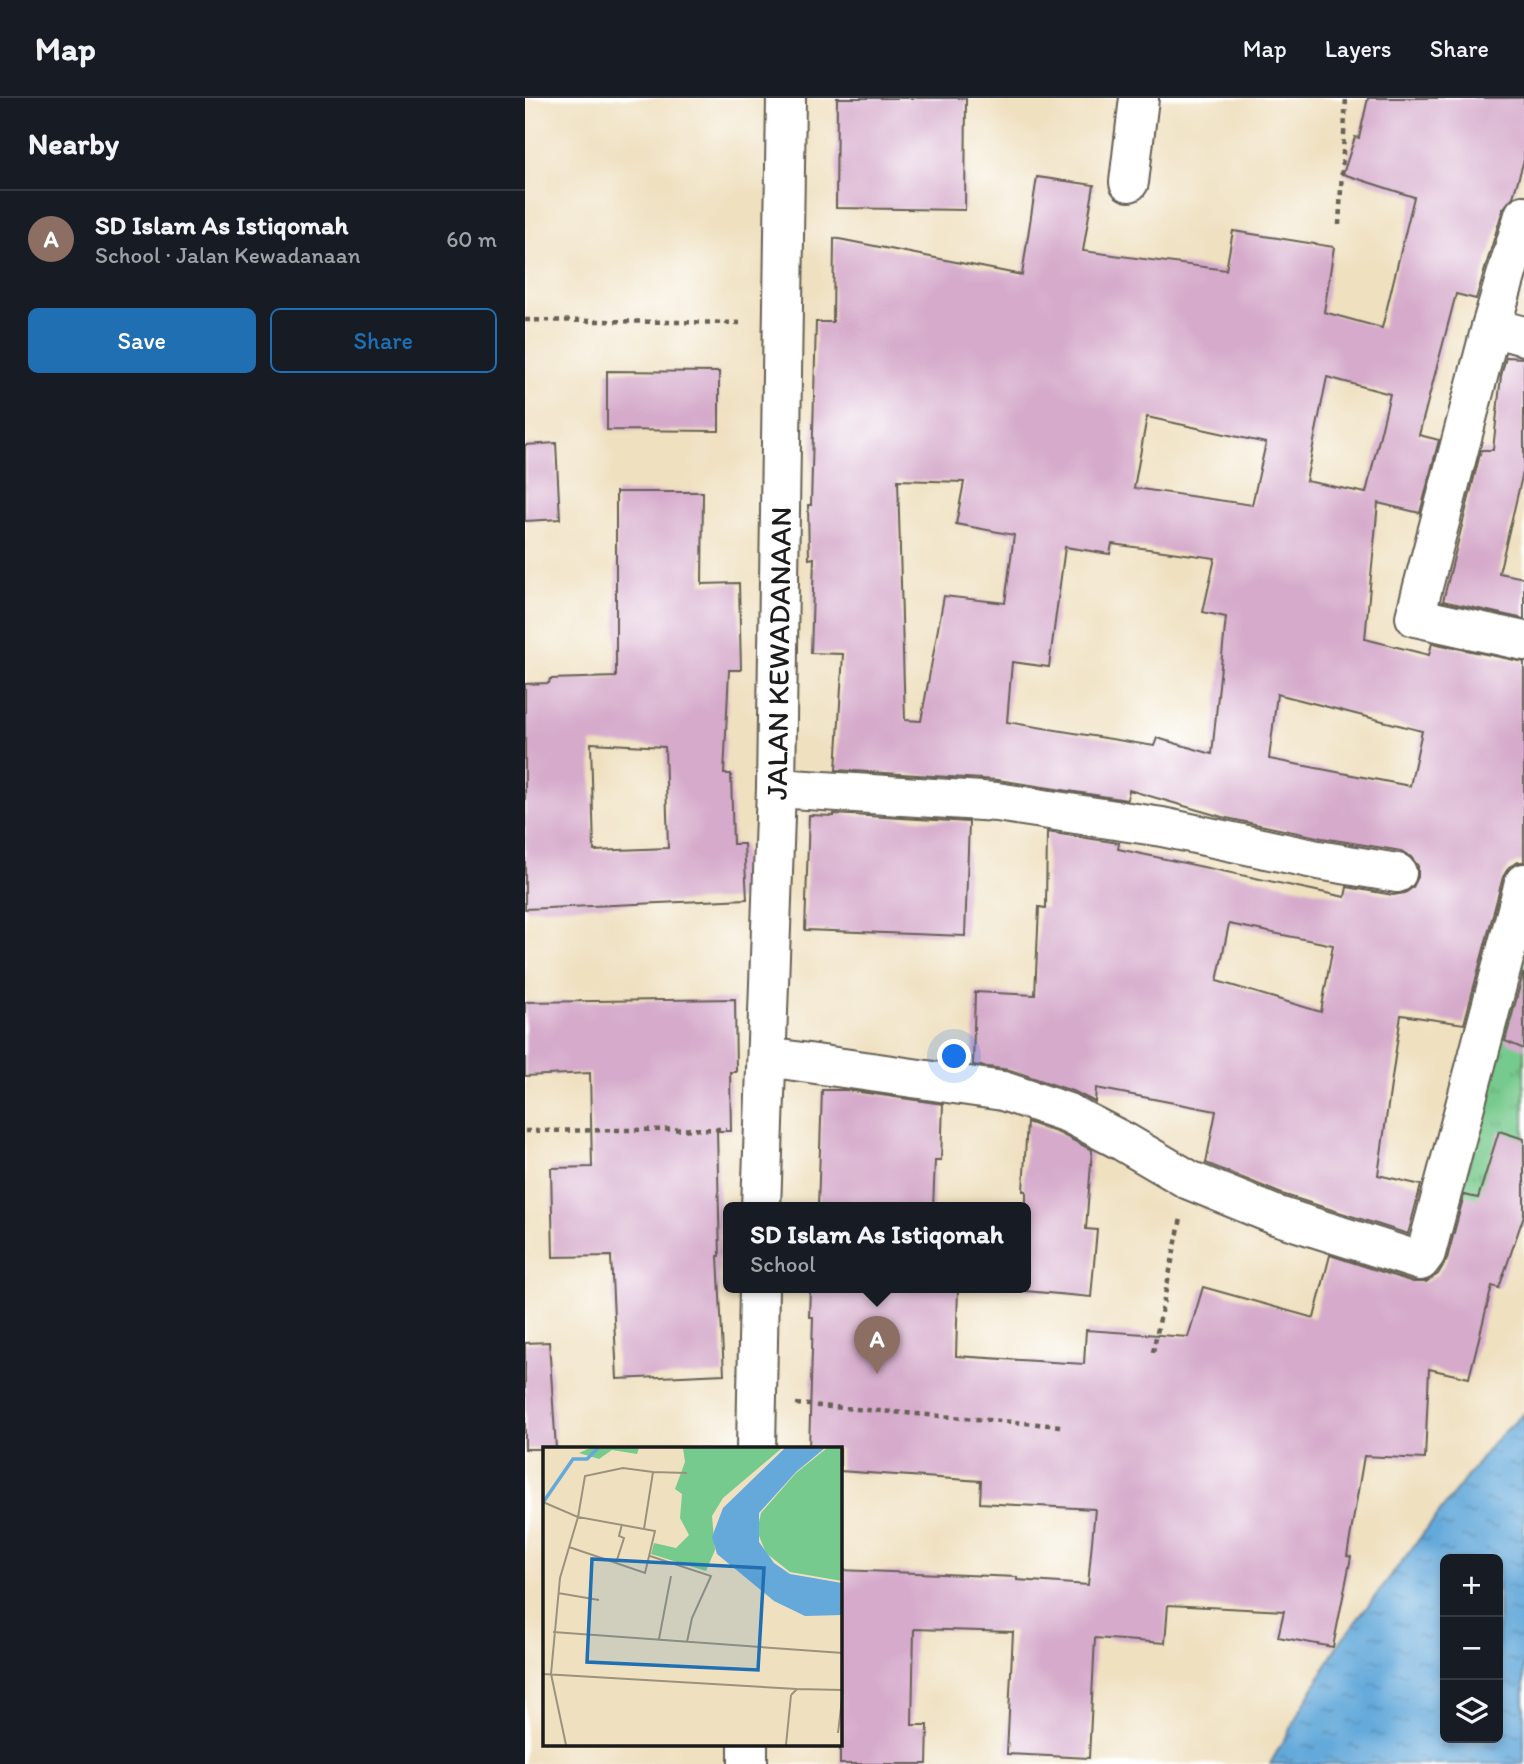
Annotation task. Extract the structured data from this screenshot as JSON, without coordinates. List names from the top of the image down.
{
  "streets": {
    "street": ["JALAN KEWADANAAN"]
  },
  "page": {
    "header": "Map",
    "nav": ["Map", "Layers", "Share"],
    "heading": "Nearby",
    "list": [
      {
        "mark": "A",
        "name": "SD Islam As Istiqomah",
        "note": "School · Jalan Kewadanaan",
        "value": "60 m"
      }
    ],
    "buttons": ["Save", "Share"],
    "popup": ["SD Islam As Istiqomah", "School"],
    "pins": "A",
    "map_buttons": ["+", "−"]
  }
}
